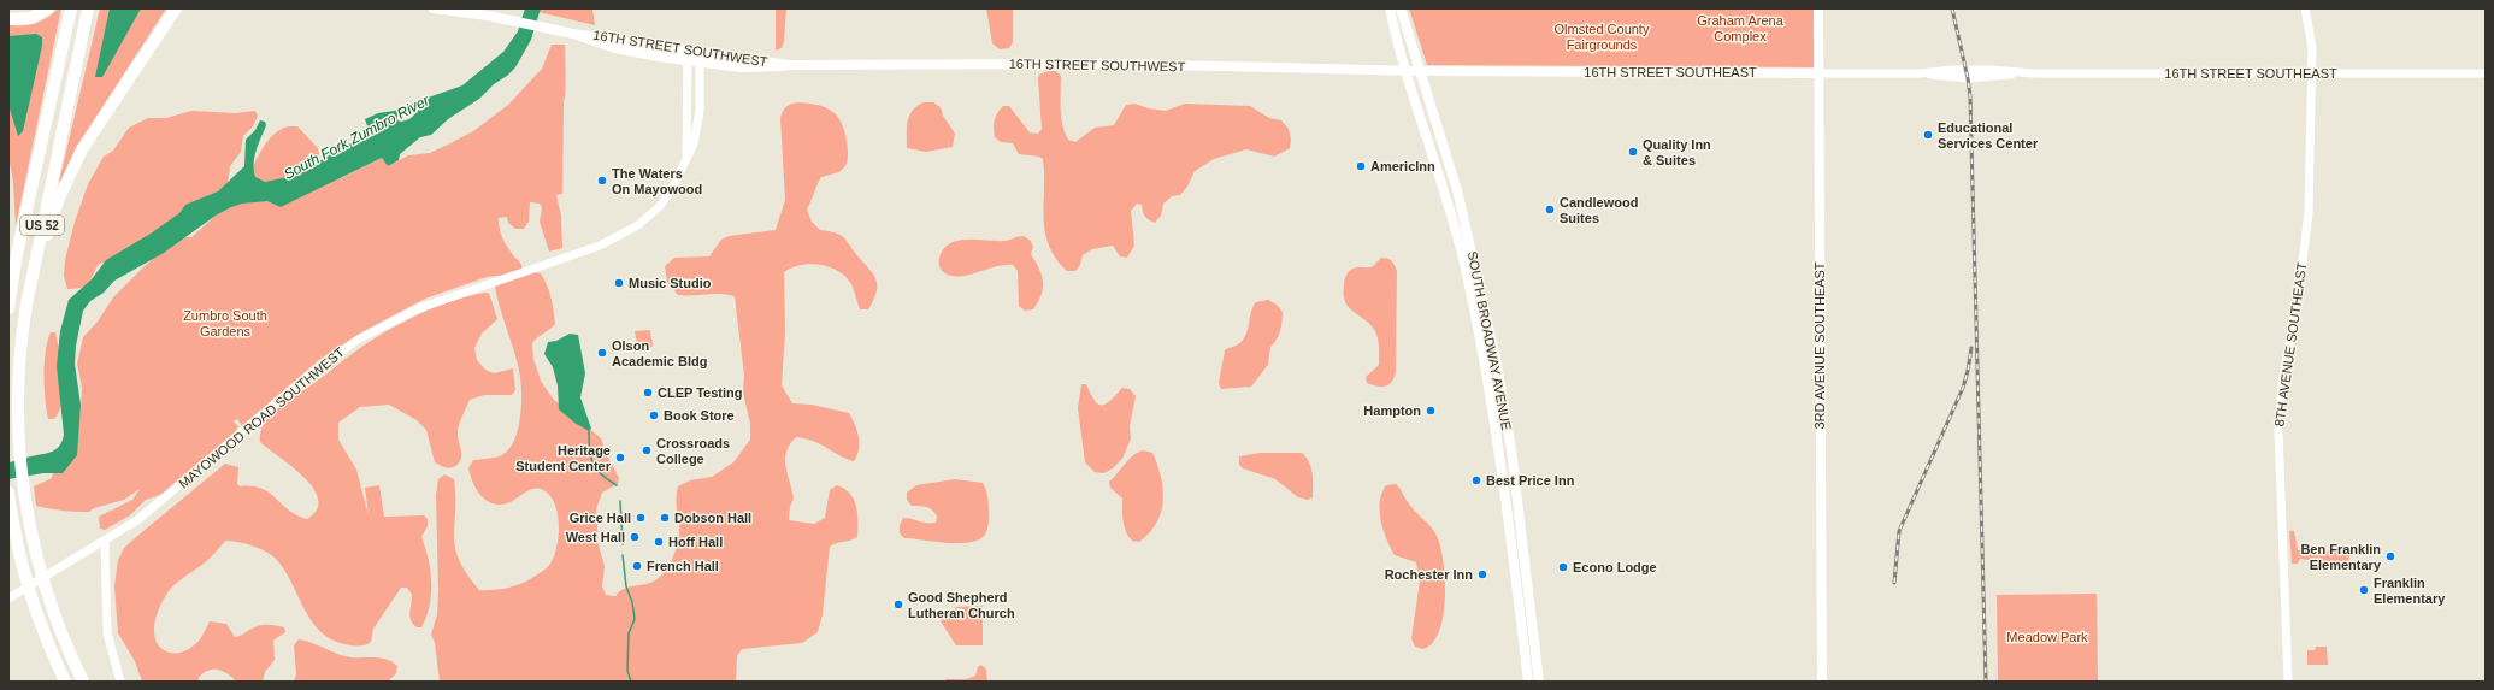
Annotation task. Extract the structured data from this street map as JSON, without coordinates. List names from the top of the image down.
{
  "streets": {
    "highway": ["US 52"],
    "main road": [
      "16TH STREET SOUTHWEST",
      "16TH STREET SOUTHEAST",
      "SOUTH BROADWAY AVENUE",
      "3RD AVENUE SOUTHEAST"
    ],
    "street": ["8TH AVENUE SOUTHEAST", "MAYOWOOD ROAD SOUTHWEST"]
  },
  "crossings": [
    ["16TH STREET SOUTHWEST", "16TH STREET SOUTHEAST"],
    ["16TH STREET SOUTHWEST", "SOUTH BROADWAY AVENUE"],
    ["16TH STREET SOUTHWEST", "MAYOWOOD ROAD SOUTHWEST"],
    ["16TH STREET SOUTHEAST", "SOUTH BROADWAY AVENUE"],
    ["16TH STREET SOUTHEAST", "8TH AVENUE SOUTHEAST"],
    ["16TH STREET SOUTHEAST", "3RD AVENUE SOUTHEAST"]
  ],
  "water": ["South Fork Zumbro River"],
  "parks": [
    "Graham Arena Complex",
    "Olmsted County Fairgrounds",
    "Zumbro South Gardens",
    "Meadow Park"
  ],
  "places": [
    "Educational Services Center",
    "Quality Inn & Suites",
    "AmericInn",
    "The Waters On Mayowood",
    "Candlewood Suites",
    "Music Studio",
    "Olson Academic Bldg",
    "CLEP Testing",
    "Hampton",
    "Book Store",
    "Crossroads College",
    "Heritage Student Center",
    "Best Price Inn",
    "Grice Hall",
    "Dobson Hall",
    "West Hall",
    "Hoff Hall",
    "Ben Franklin Elementary",
    "French Hall",
    "Econo Lodge",
    "Rochester Inn",
    "Franklin Elementary",
    "Good Shepherd Lutheran Church"
  ]
}
